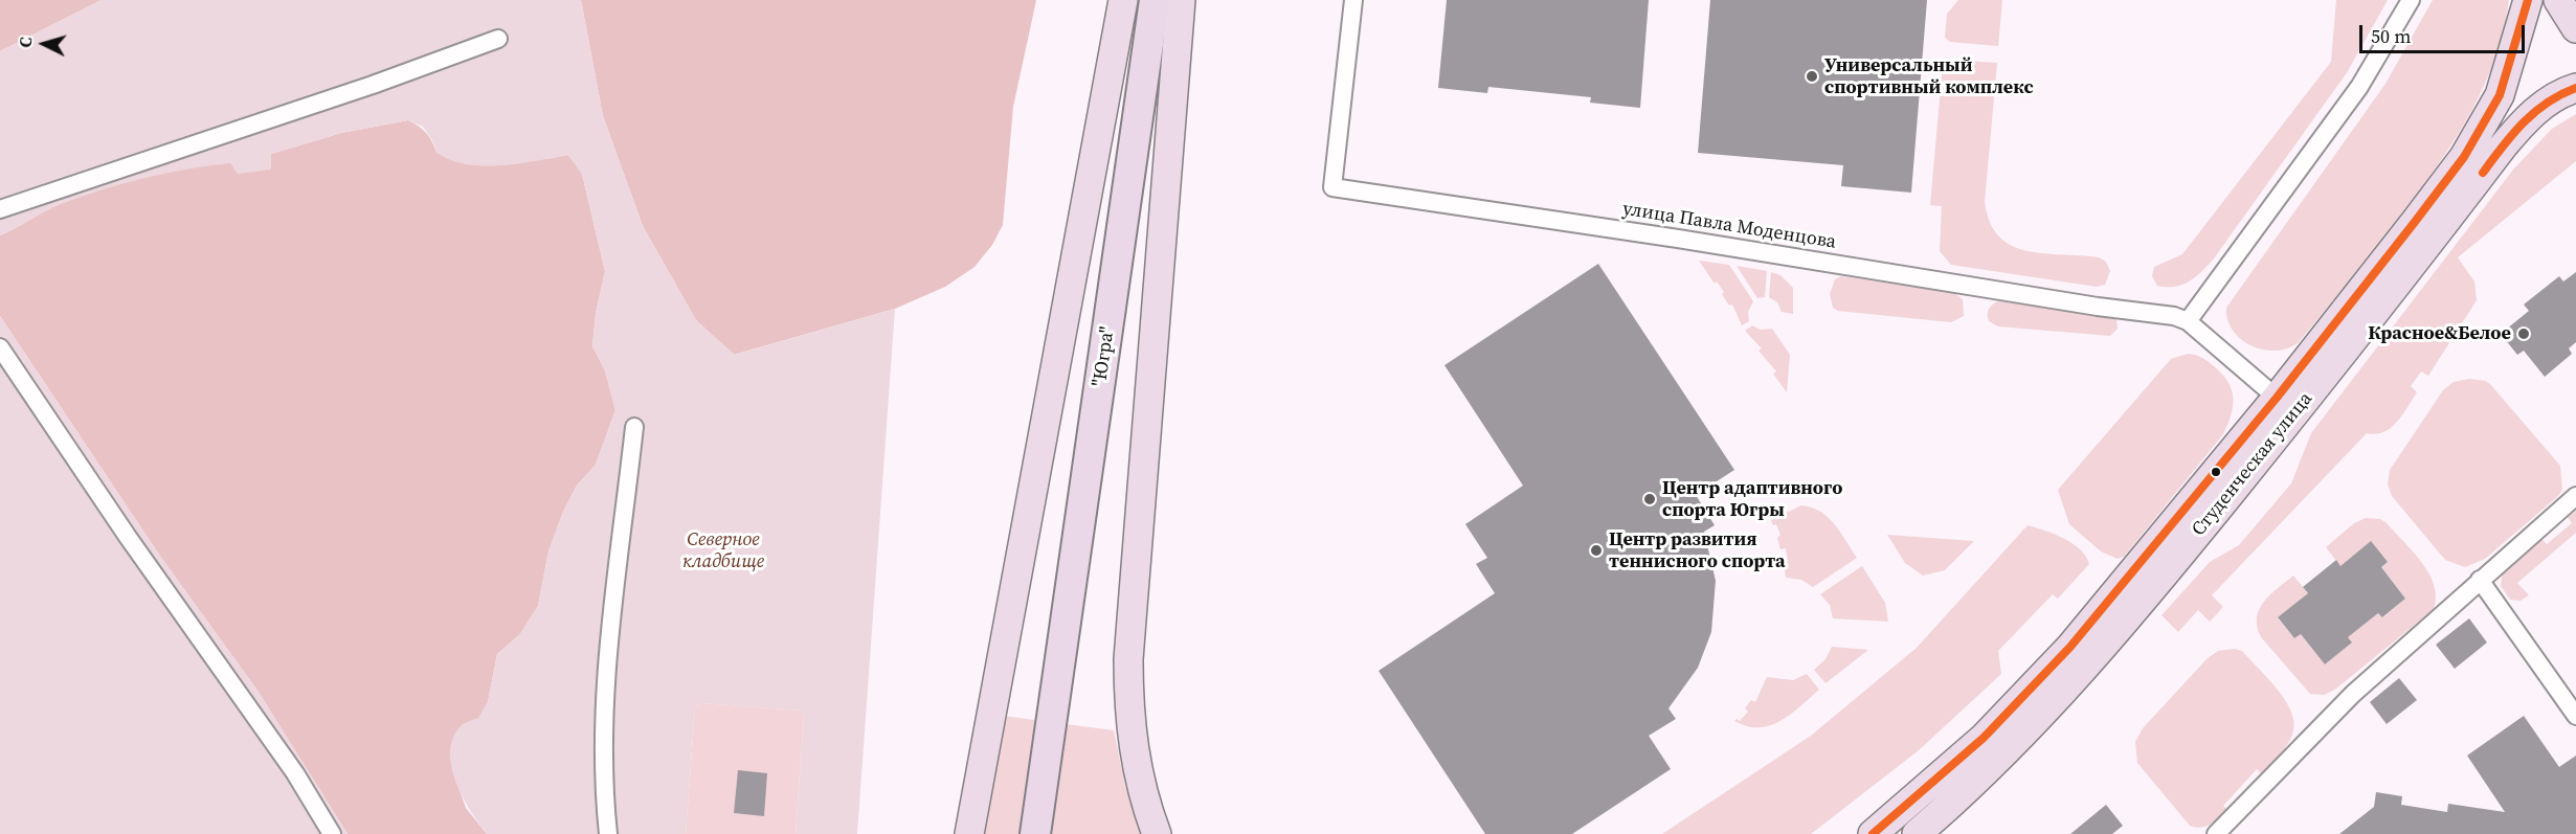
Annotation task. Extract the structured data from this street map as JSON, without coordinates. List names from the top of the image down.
{
  "streets": {
    "highway": ["\"Югра\""],
    "main road": ["Студенческая улица"],
    "street": ["улица Павла Моденцова"]
  },
  "crossings": [
    ["улица Павла Моденцова", "Студенческая улица"]
  ],
  "parks": ["Северное кладбище"],
  "places": [
    "Универсальный спортивный комплекс",
    "Красное&Белое",
    "Центр адаптивного спорта Югры",
    "Центр развития теннисного спорта"
  ],
  "scale_bar": "50 m",
  "north": "left"
}
